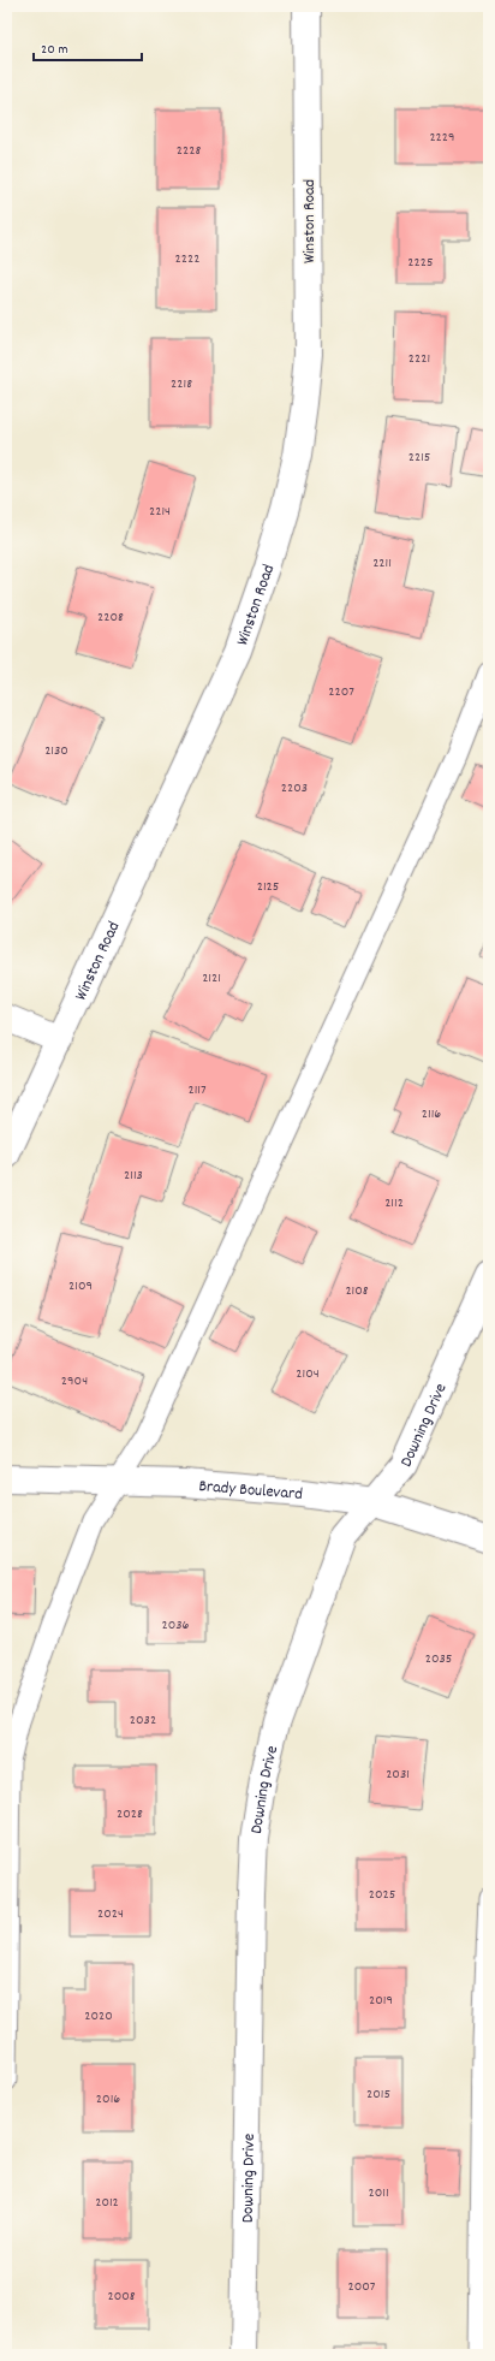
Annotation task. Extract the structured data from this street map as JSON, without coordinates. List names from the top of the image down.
{
  "streets": {
    "street": ["Winston Road", "Downing Drive", "Brady Boulevard"]
  },
  "crossings": [
    ["Downing Drive", "Brady Boulevard"]
  ],
  "house_numbers": [
    "2229",
    "2228",
    "2222",
    "2225",
    "2221",
    "2218",
    "2215",
    "2214",
    "2211",
    "2208",
    "2207",
    "2130",
    "2203",
    "2125",
    "2121",
    "2117",
    "2116",
    "2113",
    "2112",
    "2109",
    "2108",
    "2104",
    "2904",
    "2036",
    "2035",
    "2032",
    "2031",
    "2028",
    "2025",
    "2024",
    "2019",
    "2020",
    "2015",
    "2016",
    "2011",
    "2012",
    "2007",
    "2008"
  ],
  "scale_bar": "20 m"
}
